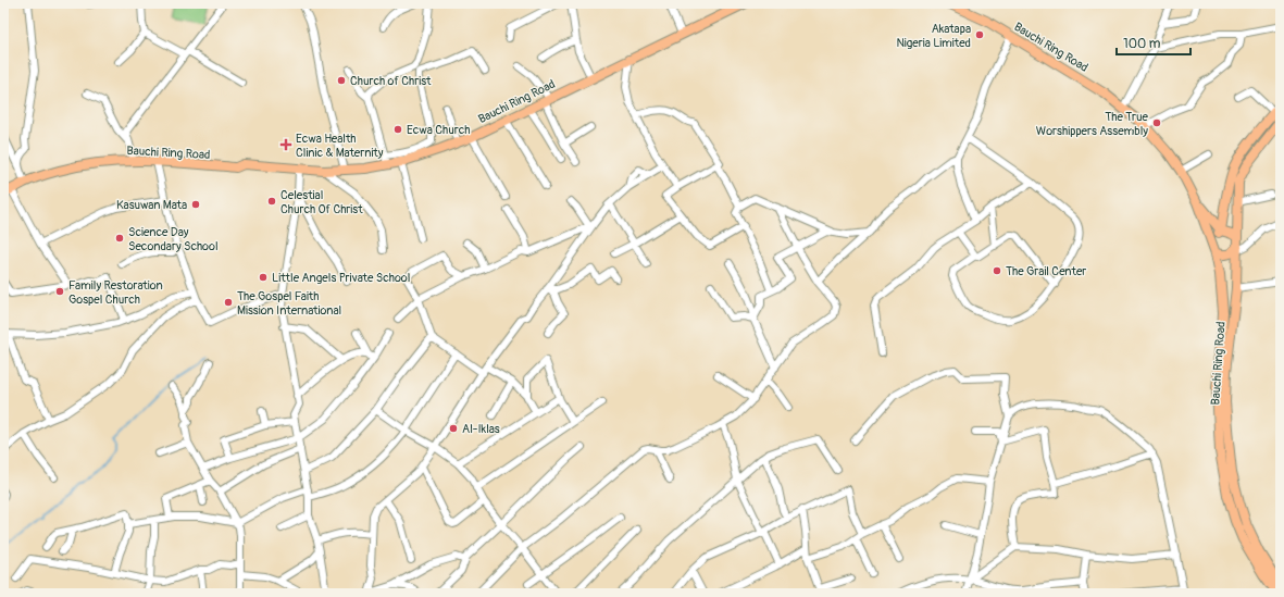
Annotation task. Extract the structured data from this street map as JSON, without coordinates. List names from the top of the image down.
{
  "streets": {
    "main road": ["Bauchi Ring Road"]
  },
  "places": {
    "other": [
      "Akatapa Nigeria Limited",
      "Church of Christ",
      "The True Worshippers Assembly",
      "Ecwa Church",
      "Celestial Church Of Christ",
      "Kasuwan Mata",
      "Science Day Secondary School",
      "The Grail Center",
      "Little Angels Private School",
      "Family Restoration Gospel Church",
      "The Gospel Faith Mission International",
      "Al-Iklas"
    ],
    "health": ["Ecwa Health Clinic & Maternity"]
  },
  "scale_bar": "100 m"
}
